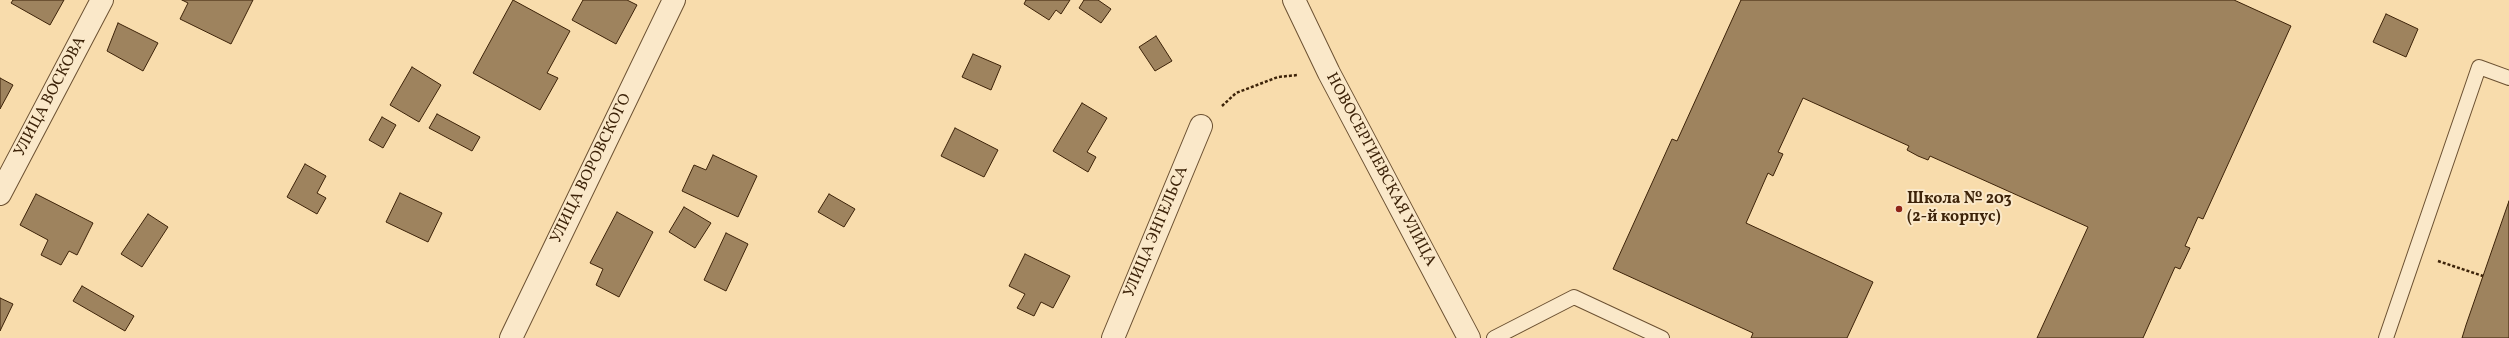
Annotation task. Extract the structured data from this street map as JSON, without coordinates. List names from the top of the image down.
{
  "streets": {
    "street": [
      "УЛИЦА ВОСКОВА",
      "УЛИЦА ВОРОВСКОГО",
      "НОВОСЕРГИЕВСКАЯ УЛИЦА",
      "УЛИЦА ЭНГЕЛЬСА"
    ]
  },
  "places": ["Школа № 203 (2-й корпус)"]
}
